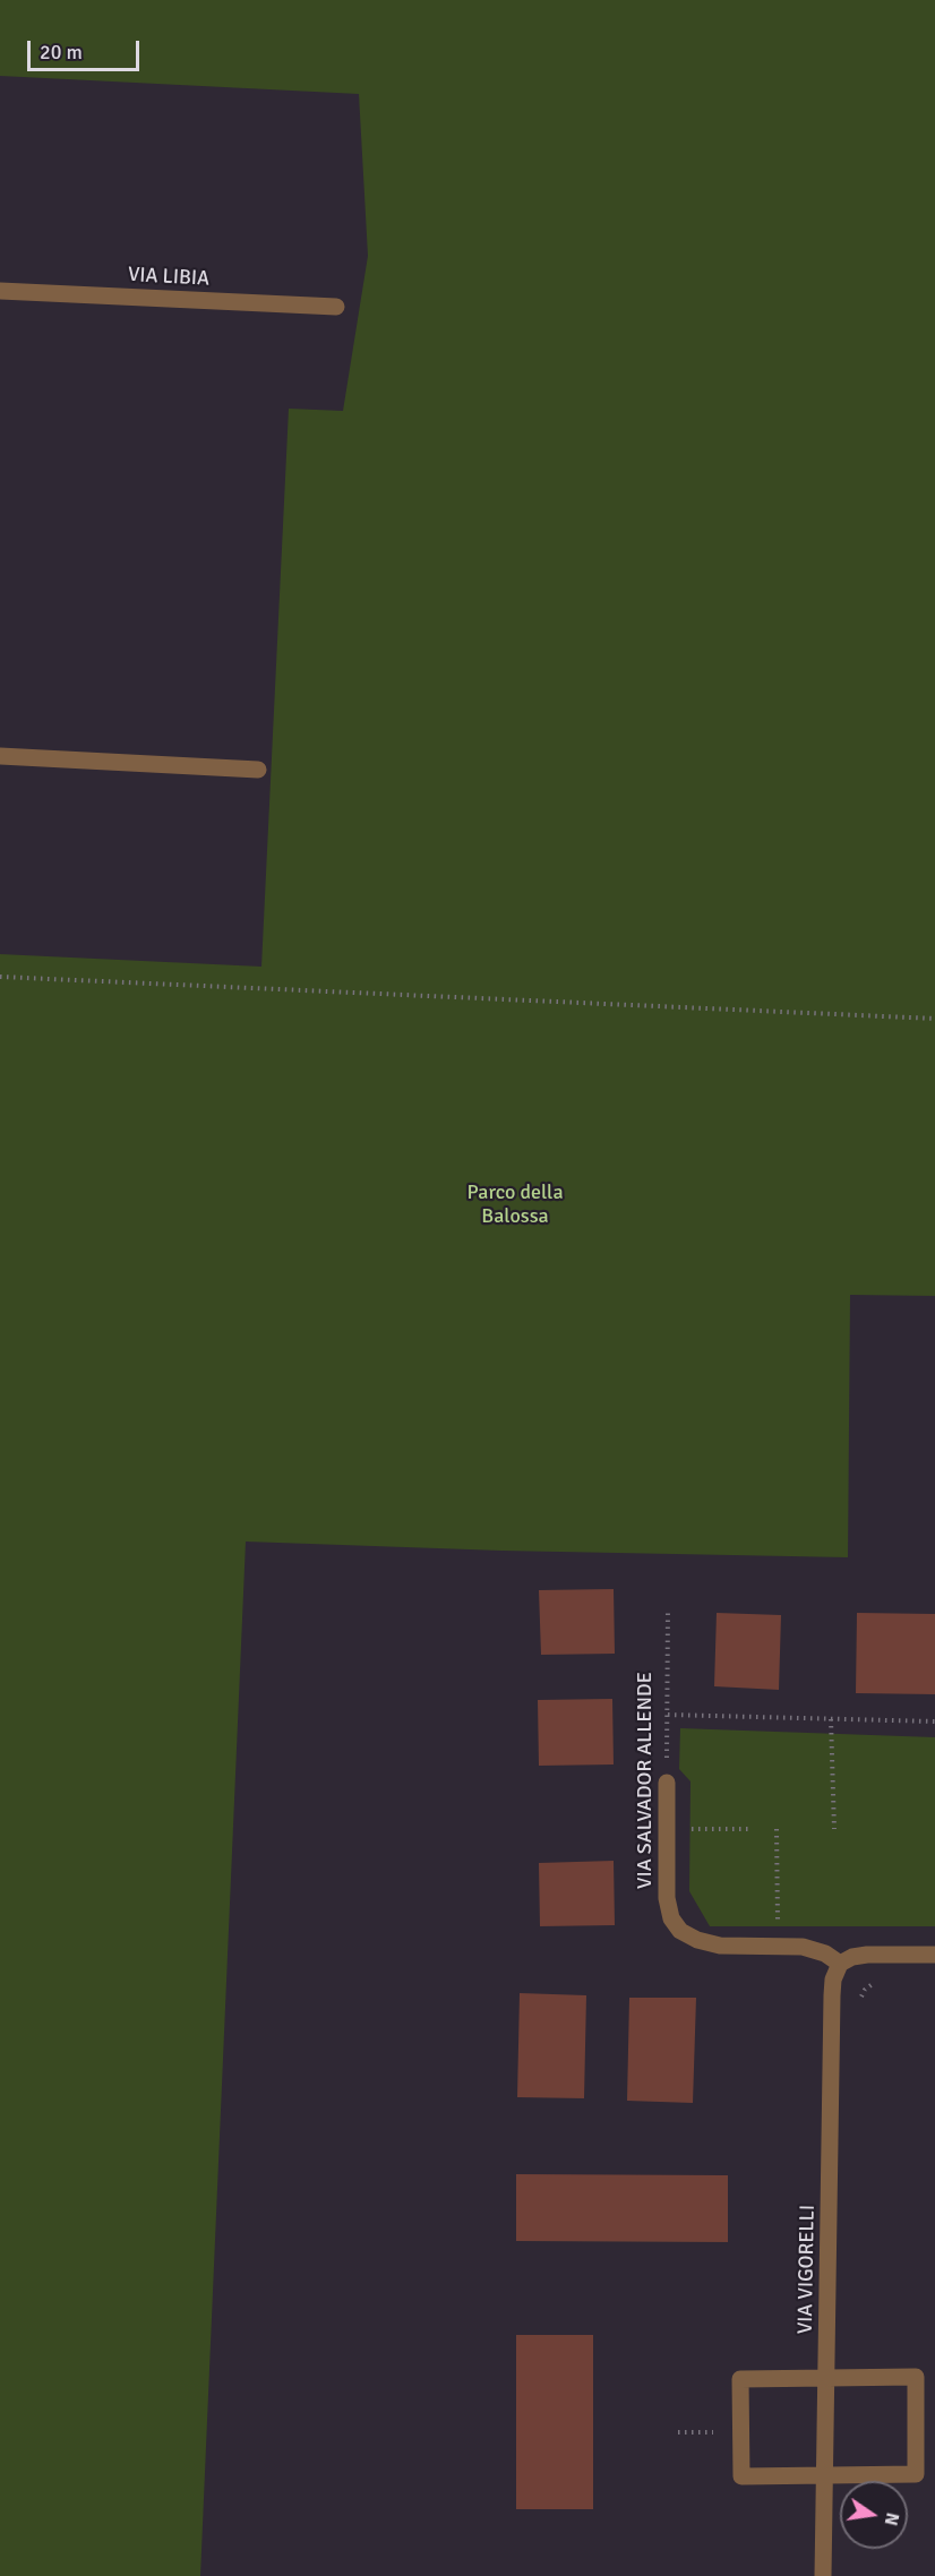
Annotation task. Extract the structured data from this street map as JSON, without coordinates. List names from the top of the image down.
{
  "streets": {
    "street": ["VIA LIBIA", "VIA SALVADOR ALLENDE", "VIA VIGORELLI"]
  },
  "crossings": [
    ["VIA SALVADOR ALLENDE", "VIA VIGORELLI"]
  ],
  "parks": ["Parco della Balossa"],
  "scale_bar": "20 m",
  "north": "right"
}
